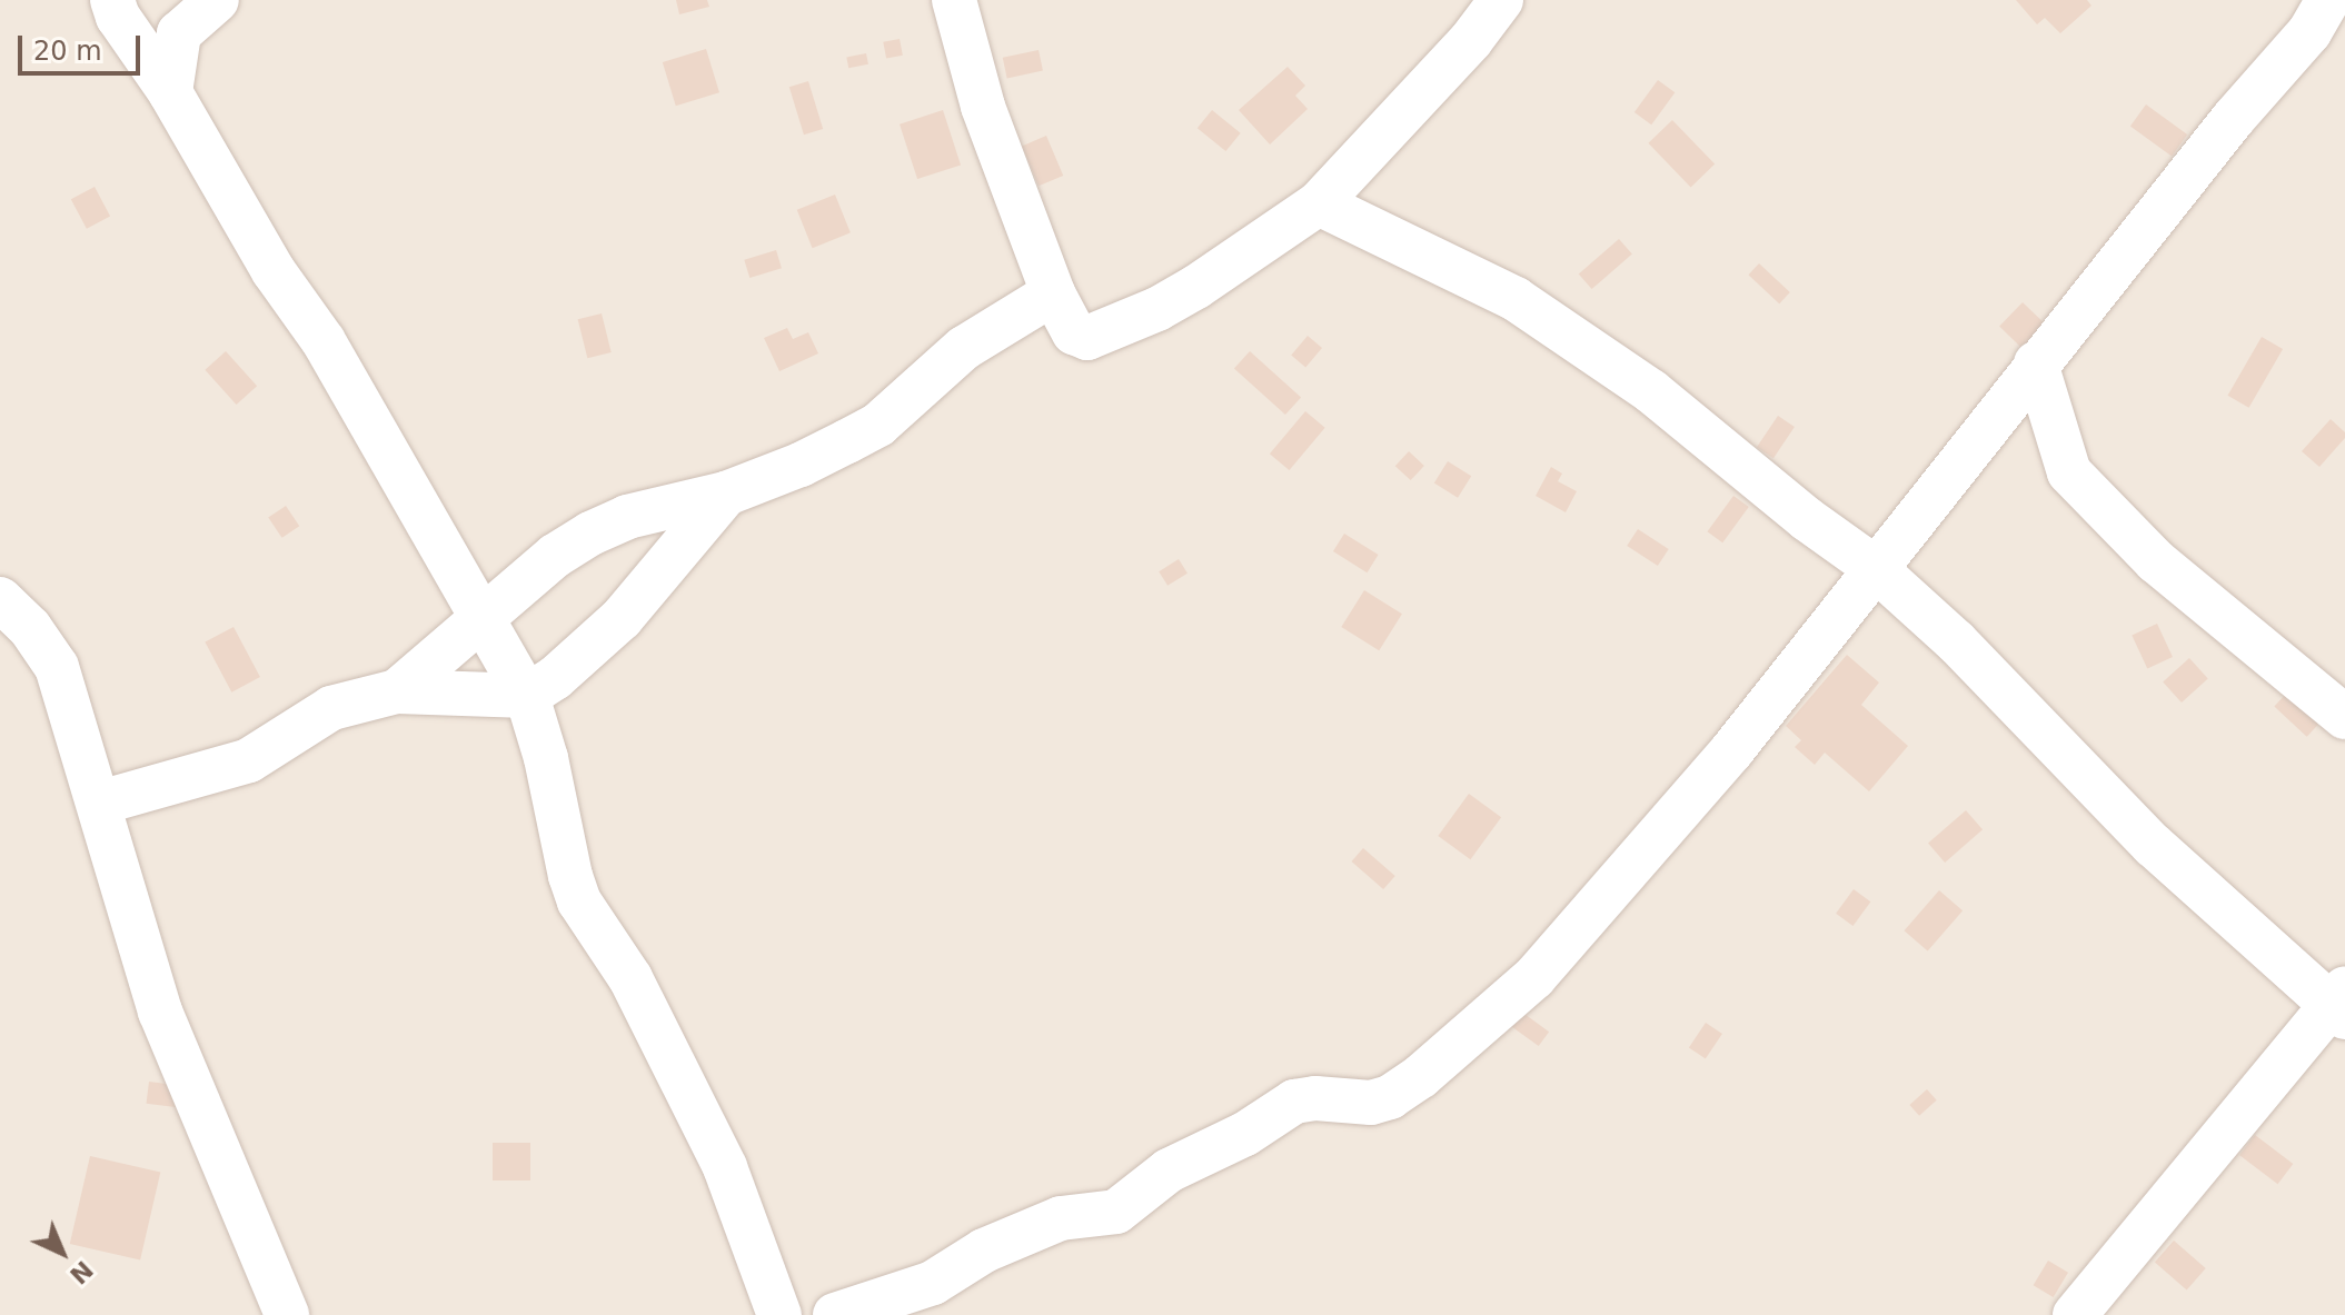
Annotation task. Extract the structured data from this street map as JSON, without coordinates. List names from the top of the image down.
{
  "scale_bar": "20 m",
  "north": "bottom right"
}
